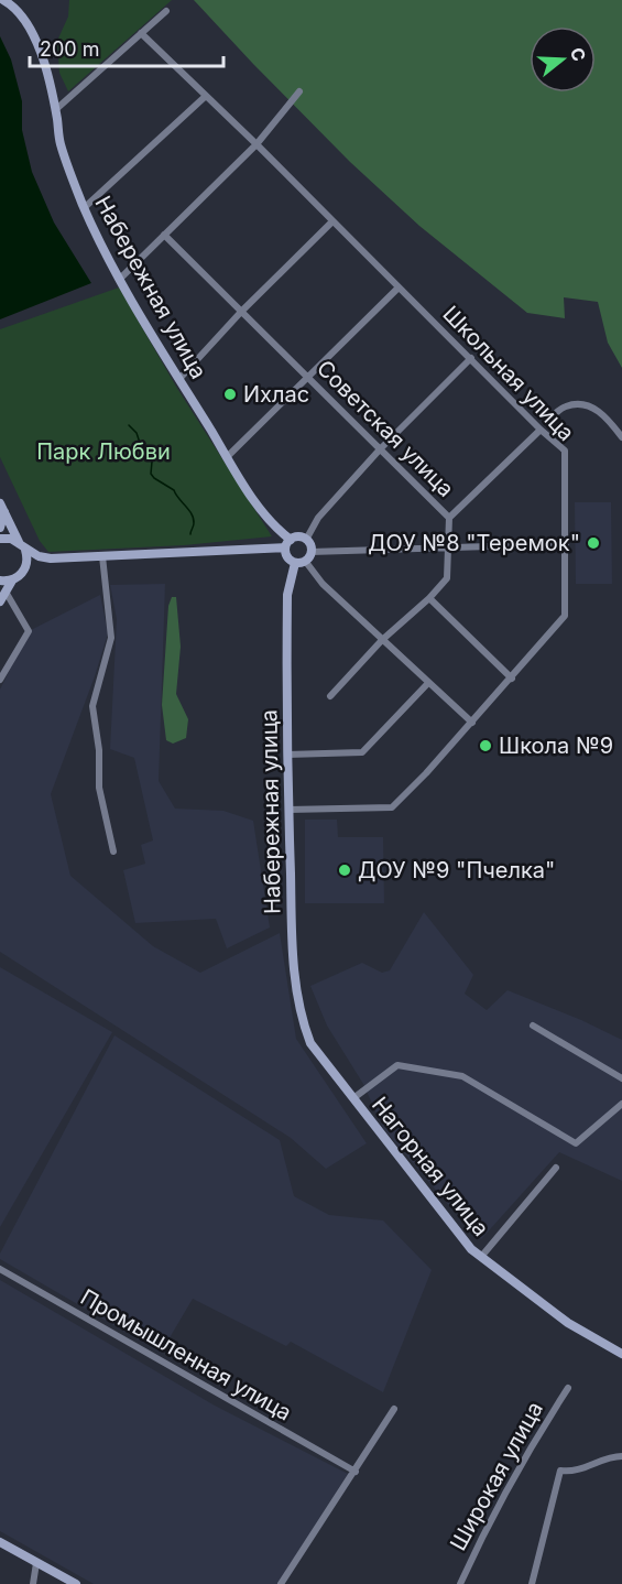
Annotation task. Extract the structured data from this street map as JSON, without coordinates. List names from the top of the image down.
{
  "streets": {
    "main road": ["Набережная улица", "Нагорная улица"],
    "street": [
      "Школьная улица",
      "Советская улица",
      "Промышленная улица",
      "Широкая улица"
    ]
  },
  "crossings": [
    ["Набережная улица", "Школьная улица"],
    ["Набережная улица", "Нагорная улица"]
  ],
  "parks": ["Парк Любви"],
  "places": [
    "Ихлас",
    "ДОУ №8 \"Теремок\"",
    "Школа №9",
    "ДОУ №9 \"Пчелка\""
  ],
  "scale_bar": "200 m",
  "north": "right"
}
